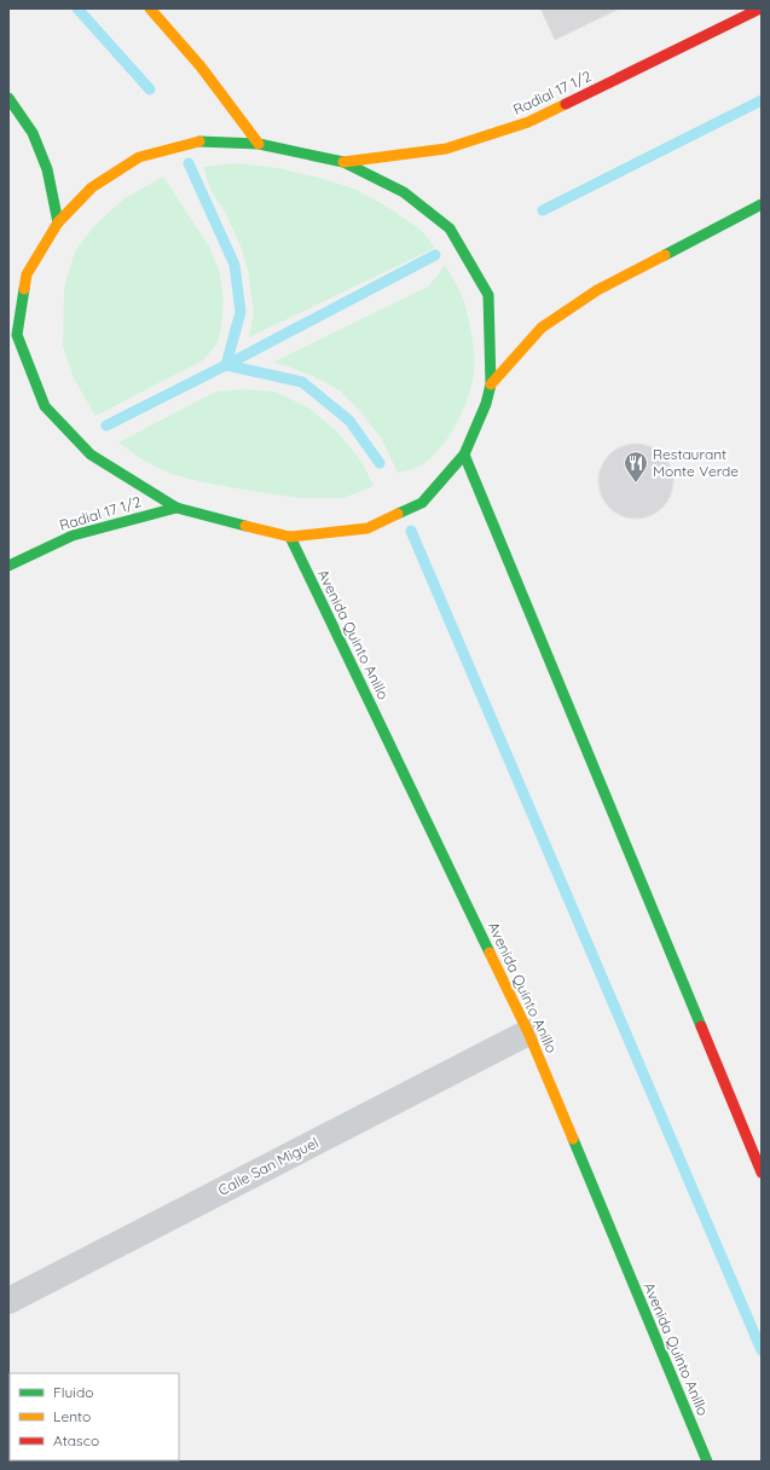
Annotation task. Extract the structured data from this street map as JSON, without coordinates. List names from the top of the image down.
{
  "streets": {
    "main road": ["Radial 17 1/2", "Avenida Quinto Anillo"],
    "street": ["Calle San Miguel"]
  },
  "crossings": [
    ["Avenida Quinto Anillo", "Calle San Miguel"]
  ],
  "places": {
    "restaurant": ["Restaurant Monte Verde"]
  },
  "legend": ["Fluido", "Lento", "Atasco"]
}
